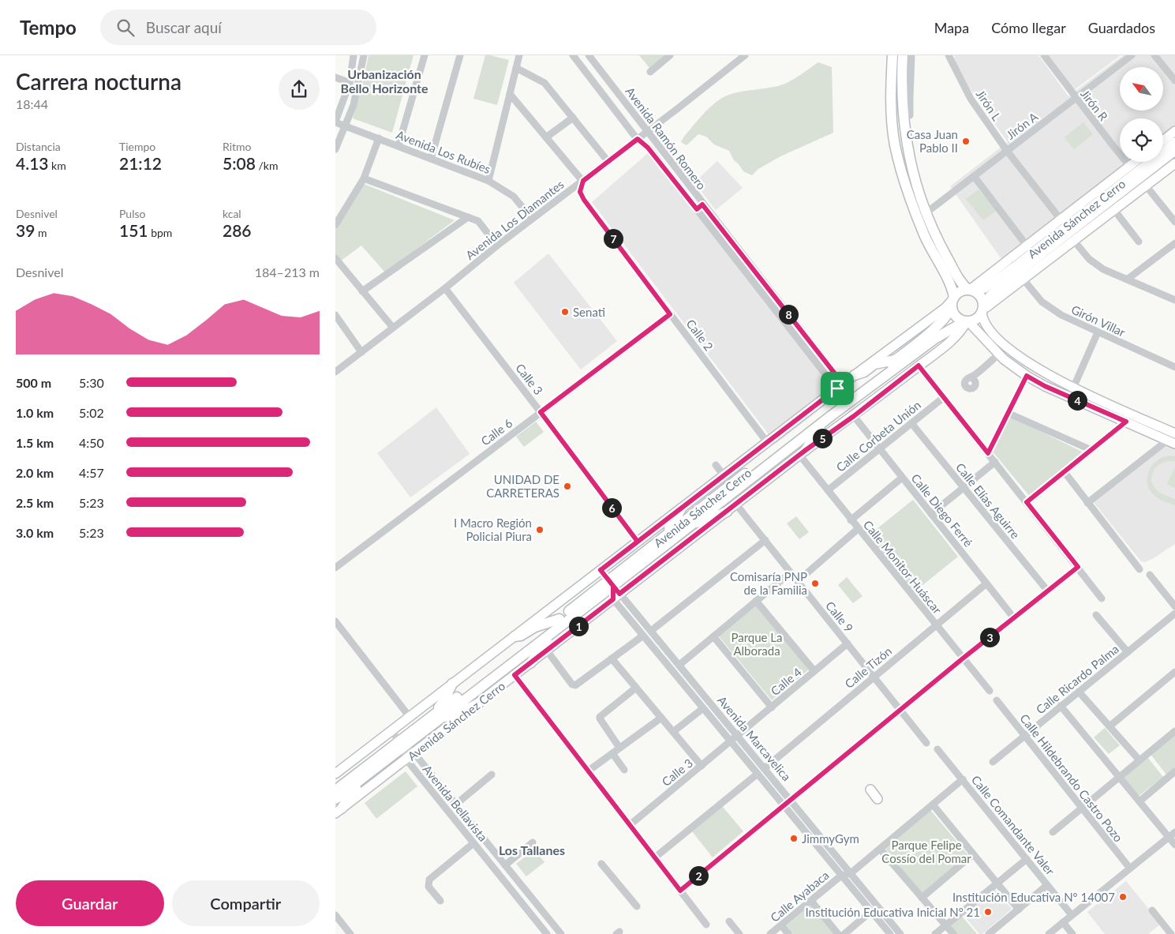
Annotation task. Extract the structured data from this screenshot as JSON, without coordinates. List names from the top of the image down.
{
  "streets": {
    "highway": ["Avenida Sánchez Cerro"],
    "street": [
      "Jirón L",
      "Jirón R",
      "Jirón A",
      "Avenida Ramón Romero",
      "Avenida Los Rubíes",
      "Avenida Los Diamantes",
      "Girón Villar",
      "Calle 2",
      "Calle 3",
      "Calle 6",
      "Calle Corbeta Unión",
      "Calle Elías Aguirre",
      "Calle Diego Ferré",
      "Calle Monitor Huáscar",
      "Calle 9",
      "Calle Tizón",
      "Calle Ricardo Palma",
      "Calle 4",
      "Avenida Marcavelica",
      "Calle Hildebrando Castro Pozo",
      "Avenida Bellavista",
      "Calle Comandante Valer",
      "Calle Ayabaca"
    ]
  },
  "crossings": [
    ["Jirón L", "Jirón A"],
    ["Jirón L", "Avenida Sánchez Cerro"],
    ["Jirón R", "Jirón A"],
    ["Jirón R", "Avenida Sánchez Cerro"],
    ["Avenida Ramón Romero", "Avenida Sánchez Cerro"],
    ["Avenida Ramón Romero", "Avenida Los Diamantes"],
    ["Avenida Los Rubíes", "Avenida Los Diamantes"],
    ["Avenida Sánchez Cerro", "Girón Villar"],
    ["Avenida Sánchez Cerro", "Calle 2"],
    ["Avenida Sánchez Cerro", "Calle 3"],
    ["Avenida Sánchez Cerro", "Calle Diego Ferré"],
    ["Avenida Sánchez Cerro", "Calle Monitor Huáscar"],
    ["Avenida Sánchez Cerro", "Calle 9"],
    ["Avenida Sánchez Cerro", "Avenida Marcavelica"],
    ["Avenida Sánchez Cerro", "Avenida Bellavista"],
    ["Avenida Los Diamantes", "Calle 2"],
    ["Avenida Los Diamantes", "Calle 3"],
    ["Calle 2", "Calle 6"],
    ["Calle 3", "Calle 6"],
    ["Calle 3", "Calle 4"],
    ["Calle 3", "Avenida Marcavelica"],
    ["Calle Corbeta Unión", "Calle Elías Aguirre"],
    ["Calle Corbeta Unión", "Calle Diego Ferré"],
    ["Calle Corbeta Unión", "Calle Monitor Huáscar"],
    ["Calle Diego Ferré", "Calle Tizón"],
    ["Calle Monitor Huáscar", "Calle Tizón"],
    ["Calle 9", "Calle Tizón"],
    ["Calle 9", "Calle 4"],
    ["Calle Tizón", "Avenida Marcavelica"],
    ["Calle Ricardo Palma", "Calle Hildebrando Castro Pozo"],
    ["Calle 4", "Avenida Marcavelica"],
    ["Avenida Marcavelica", "Calle Ayabaca"]
  ],
  "districts": ["Urbanización Bello Horizonte", "Los Tallanes"],
  "parks": ["Parque La Alborada", "Parque Felipe Cossío del Pomar"],
  "places": [
    "Casa Juan Pablo II",
    "Senati",
    "UNIDAD DE CARRETERAS",
    "I Macro Región Policial Piura",
    "Comisaría PNP de la Familia",
    "JimmyGym",
    "Institución Educativa Nº 14007",
    "Institución Educativa Inicial Nº 21"
  ],
  "north": "top left",
  "page": {
    "header": "Tempo",
    "search": "Buscar aquí",
    "nav": ["Mapa", "Cómo llegar", "Guardados"],
    "heading": ["Carrera nocturna", "18:44"],
    "stats": [
      ["Distancia", "4.13 km"],
      ["Tiempo", "21:12"],
      ["Ritmo", "5:08 /km"],
      ["Desnivel", "39 m"],
      ["Pulso", "151 bpm"],
      ["kcal", "286"]
    ],
    "pins": [
      "7",
      "8",
      "4",
      "5",
      "6",
      "1",
      "3",
      "2"
    ],
    "chart": ["Desnivel", "184–213 m"],
    "list": [
      {
        "name": "500 m",
        "note": "5:30"
      },
      {
        "name": "1.0 km",
        "note": "5:02"
      },
      {
        "name": "1.5 km",
        "note": "4:50"
      },
      {
        "name": "2.0 km",
        "note": "4:57"
      },
      {
        "name": "2.5 km",
        "note": "5:23"
      },
      {
        "name": "3.0 km",
        "note": "5:23"
      }
    ],
    "buttons": ["Guardar", "Compartir"]
  }
}
